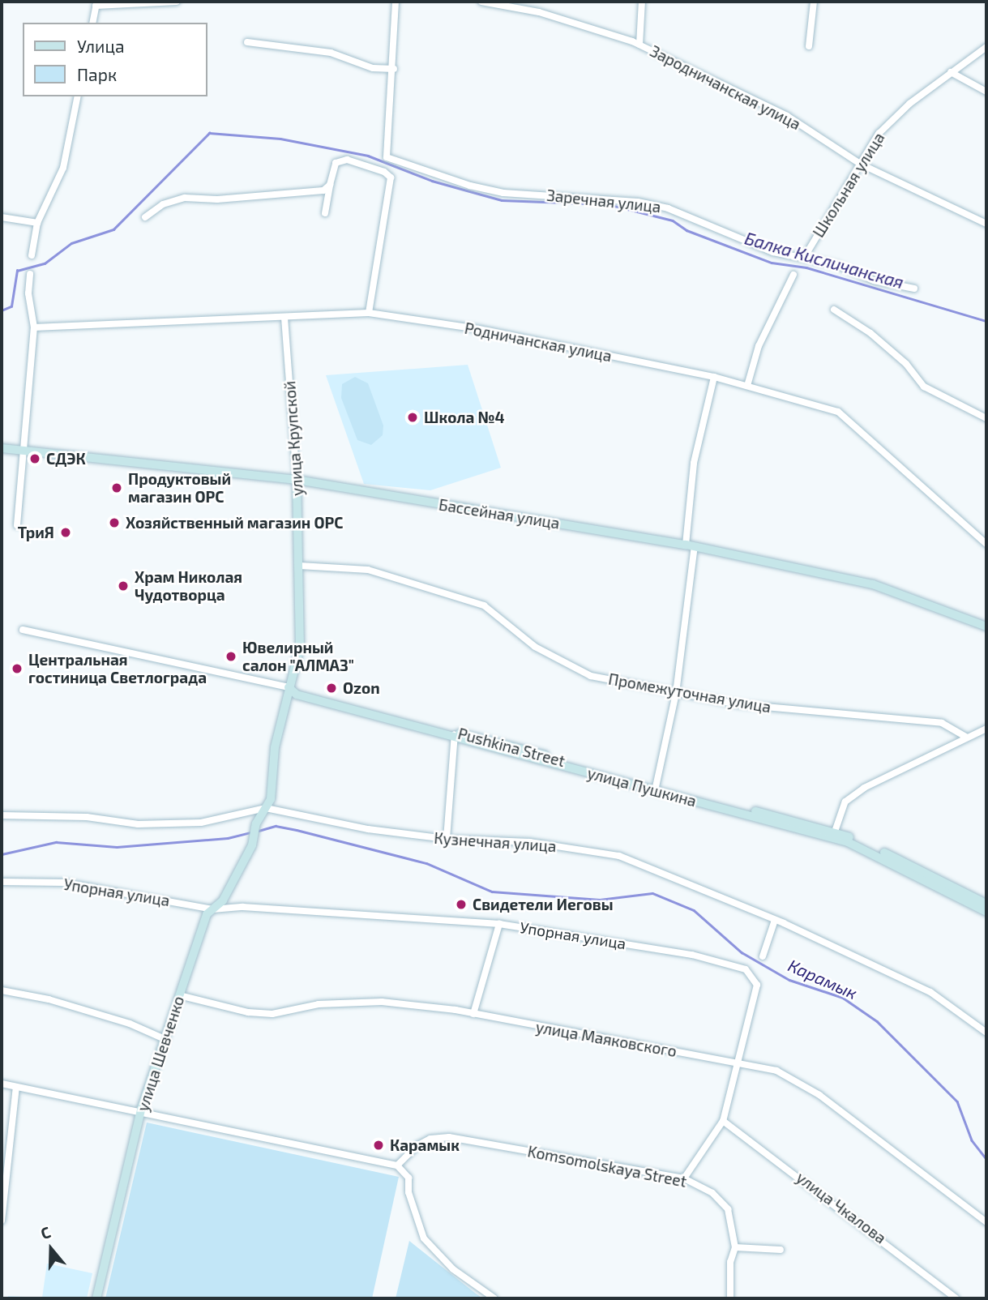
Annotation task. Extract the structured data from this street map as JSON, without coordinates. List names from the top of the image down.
{
  "streets": {
    "street": [
      "Зародничанская улица",
      "Школьная улица",
      "Заречная улица",
      "Родничанская улица",
      "улица Крупской",
      "Бассейная улица",
      "Промежуточная улица",
      "Pushkina Street",
      "улица Пушкина",
      "Кузнечная улица",
      "Упорная улица",
      "улица Маяковского",
      "улица Шевченко",
      "Komsomolskaya Street",
      "улица Чкалова"
    ]
  },
  "crossings": [
    ["Зародничанская улица", "Школьная улица"],
    ["Школьная улица", "Заречная улица"],
    ["Родничанская улица", "улица Крупской"],
    ["улица Крупской", "Бассейная улица"],
    ["улица Крупской", "Промежуточная улица"],
    ["улица Крупской", "Pushkina Street"],
    ["улица Крупской", "Кузнечная улица"],
    ["улица Крупской", "улица Шевченко"],
    ["Pushkina Street", "улица Пушкина"],
    ["Упорная улица", "улица Маяковского"],
    ["Упорная улица", "улица Шевченко"],
    ["Упорная улица", "Komsomolskaya Street"],
    ["Упорная улица", "улица Чкалова"],
    ["улица Маяковского", "улица Шевченко"]
  ],
  "water": ["Балка Кисличанская", "Карамык"],
  "places": [
    "Школа №4",
    "СДЭК",
    "Продуктовый магазин ОРС",
    "Хозяйственный магазин ОРС",
    "ТриЯ",
    "Храм Николая Чудотворца",
    "Ювелирный салон \"АЛМАЗ\"",
    "Центральная гостиница Светлограда",
    "Ozon",
    "Свидетели Иеговы",
    "Карамык"
  ],
  "legend": ["Улица", "Парк"],
  "north": "top"
}
